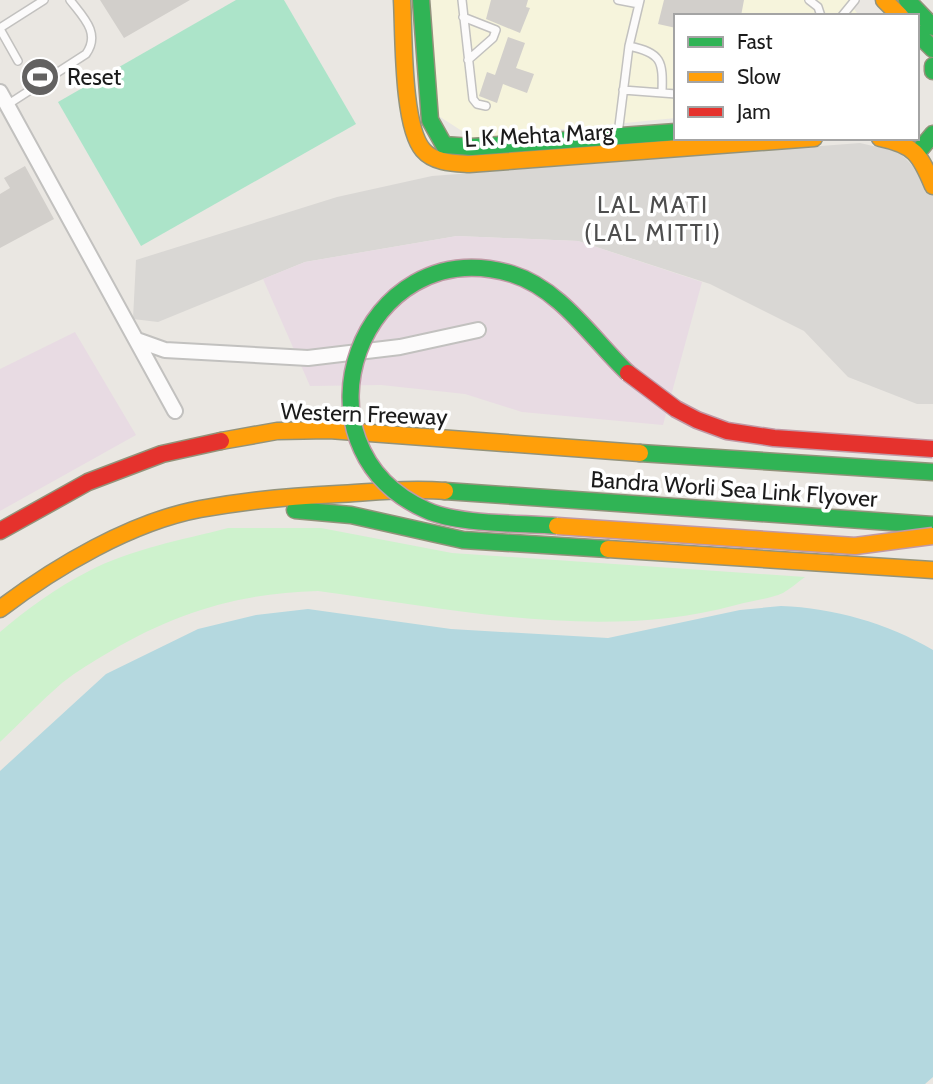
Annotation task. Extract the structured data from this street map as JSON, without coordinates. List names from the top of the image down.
{
  "streets": {
    "main road": ["L K Mehta Marg", "Western Freeway", "Bandra Worli Sea Link Flyover"]
  },
  "crossings": [
    ["Western Freeway", "Bandra Worli Sea Link Flyover"]
  ],
  "districts": ["LAL MATI (LAL MITTI)"],
  "places": {
    "sports": ["Reset"]
  },
  "legend": ["Fast", "Slow", "Jam"]
}
